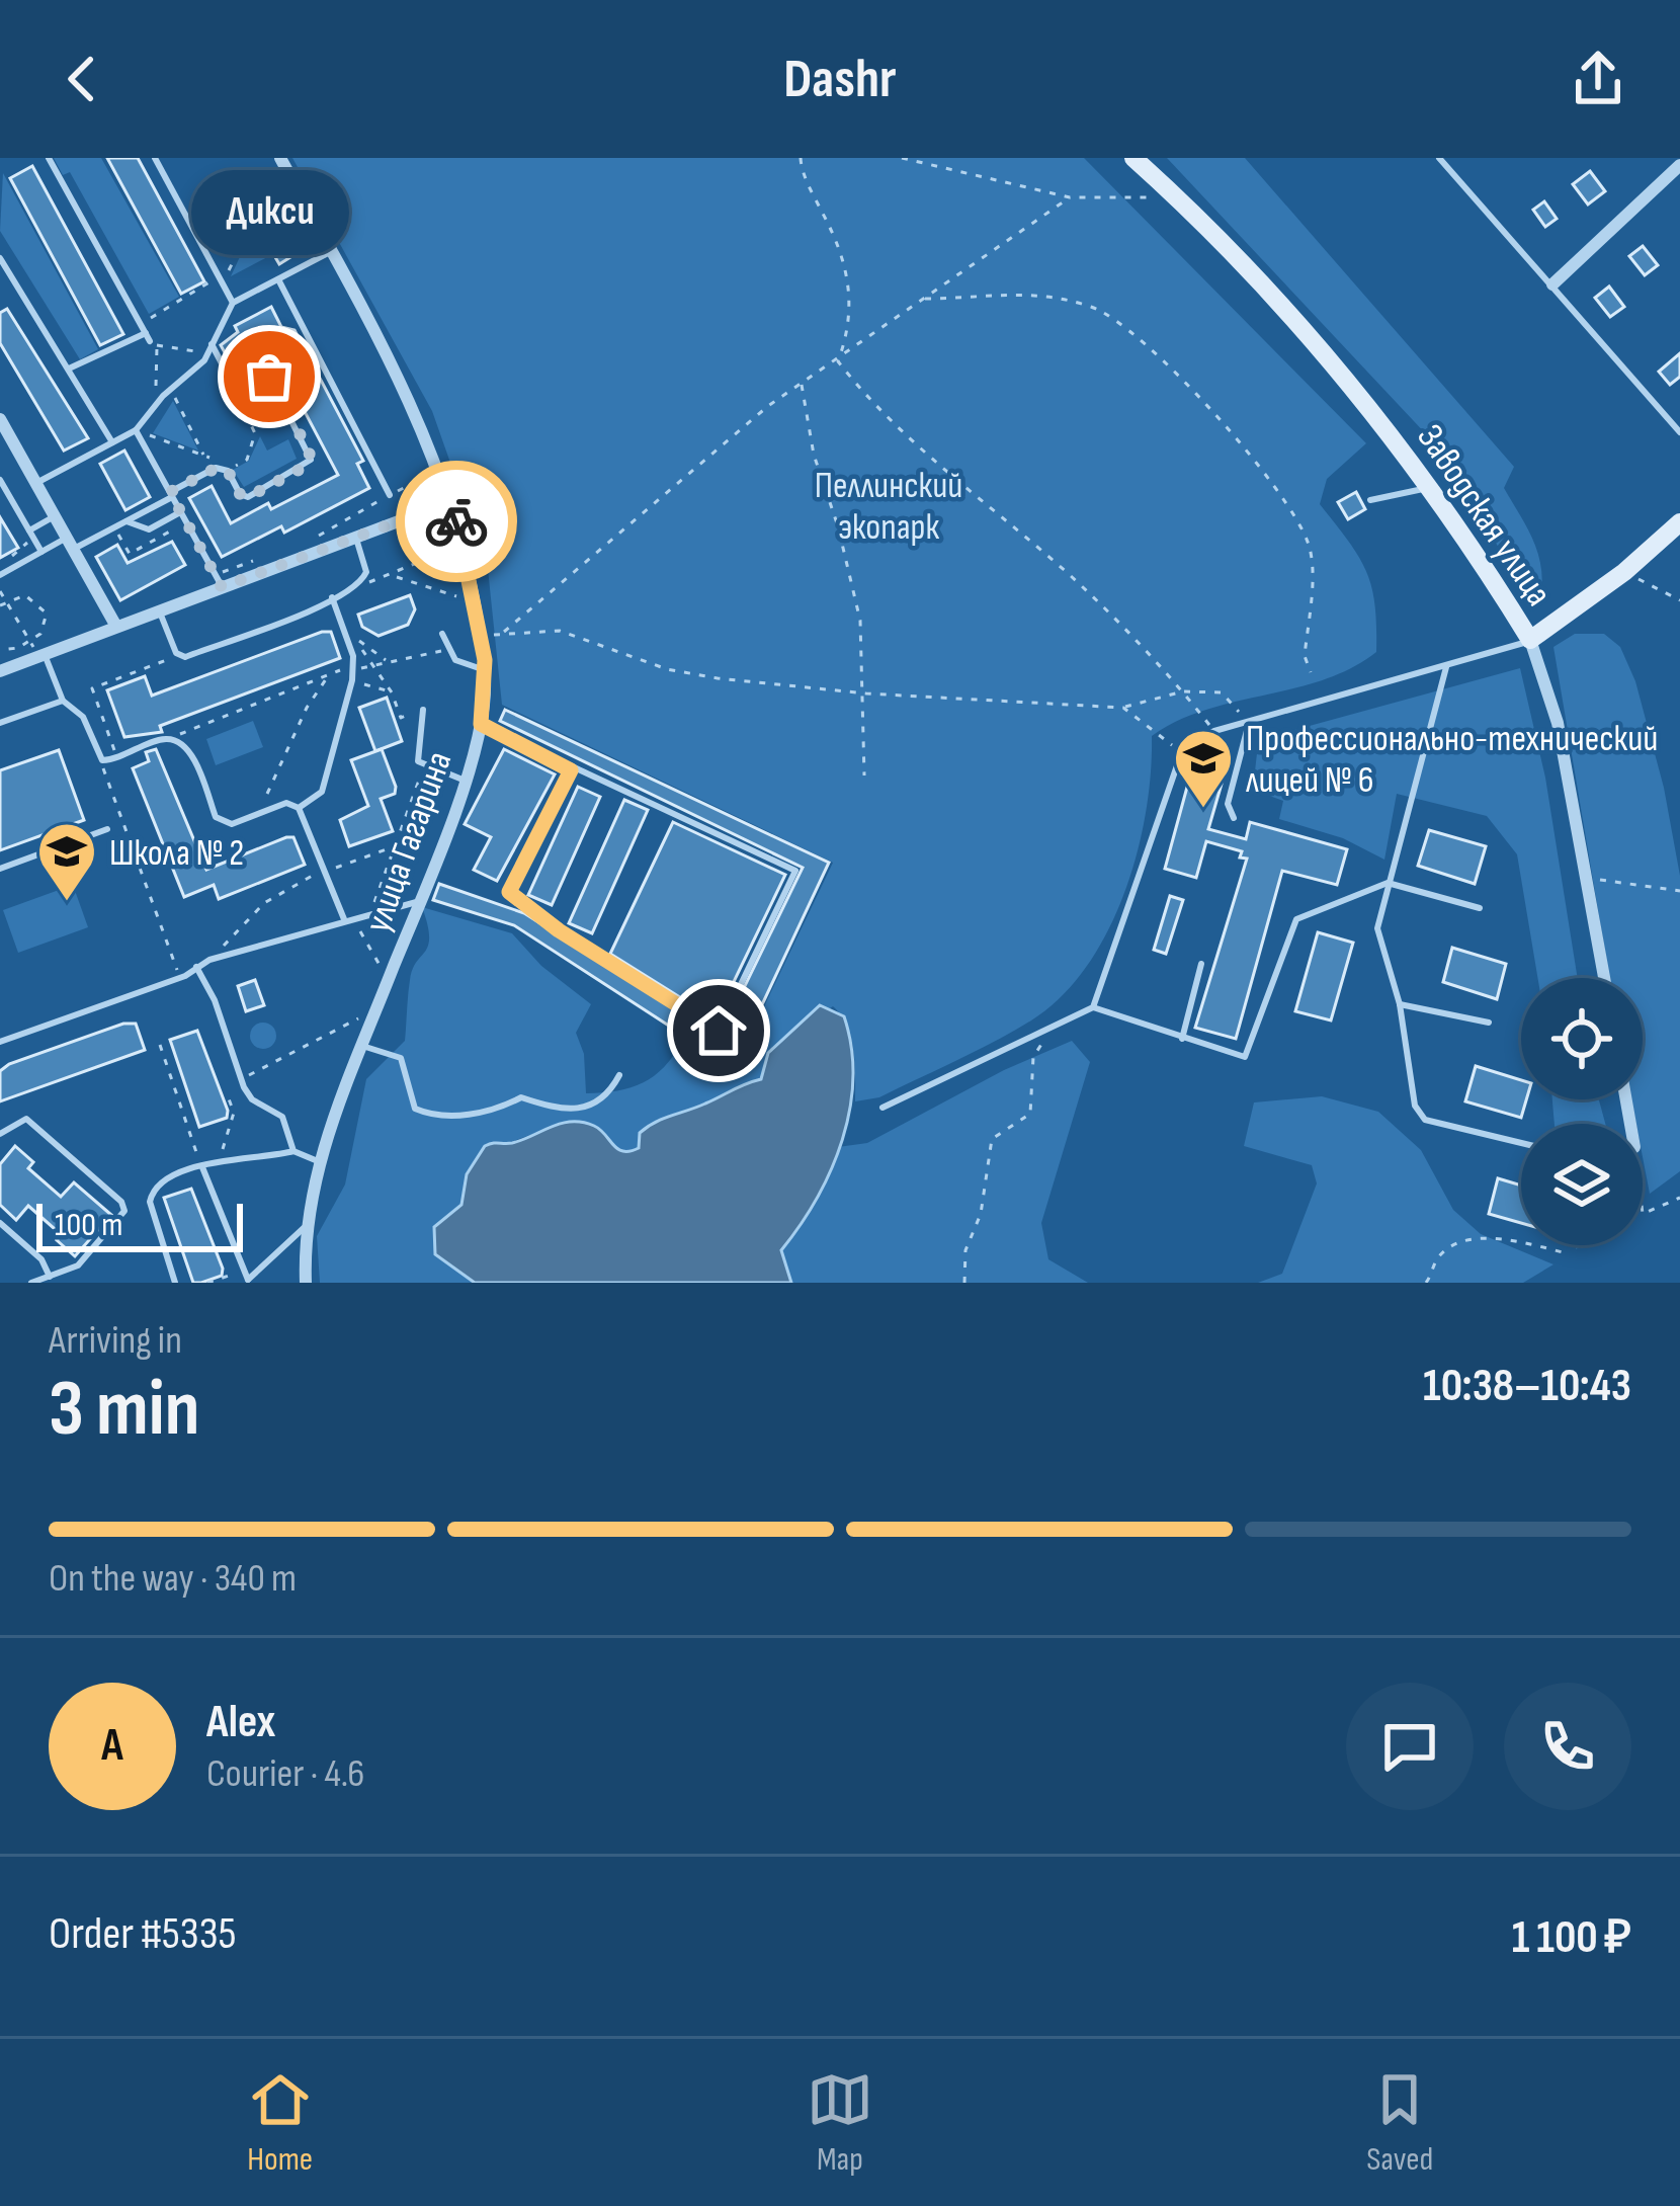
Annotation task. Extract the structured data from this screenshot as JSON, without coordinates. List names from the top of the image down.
{
  "streets": {
    "street": ["Заводская улица", "улица Гагарина"]
  },
  "parks": ["Пеллинский экопарк"],
  "places": {
    "other": ["Дикси"],
    "school or university": ["Профессионально-технический лицей № 6", "Школа № 2"]
  },
  "scale_bar": "100 m",
  "page": {
    "header": "Dashr",
    "bubble": "Дикси",
    "scale": "100 m",
    "heading": ["3 min", "Arriving in", "10:38–10:43"],
    "panel": [
      "Alex",
      "Courier · 4.6",
      "Order #5335",
      "1 100 ₽"
    ],
    "bar": "On the way · 340 m",
    "round": "A",
    "tabs": ["Home", "Map", "Saved"]
  }
}
